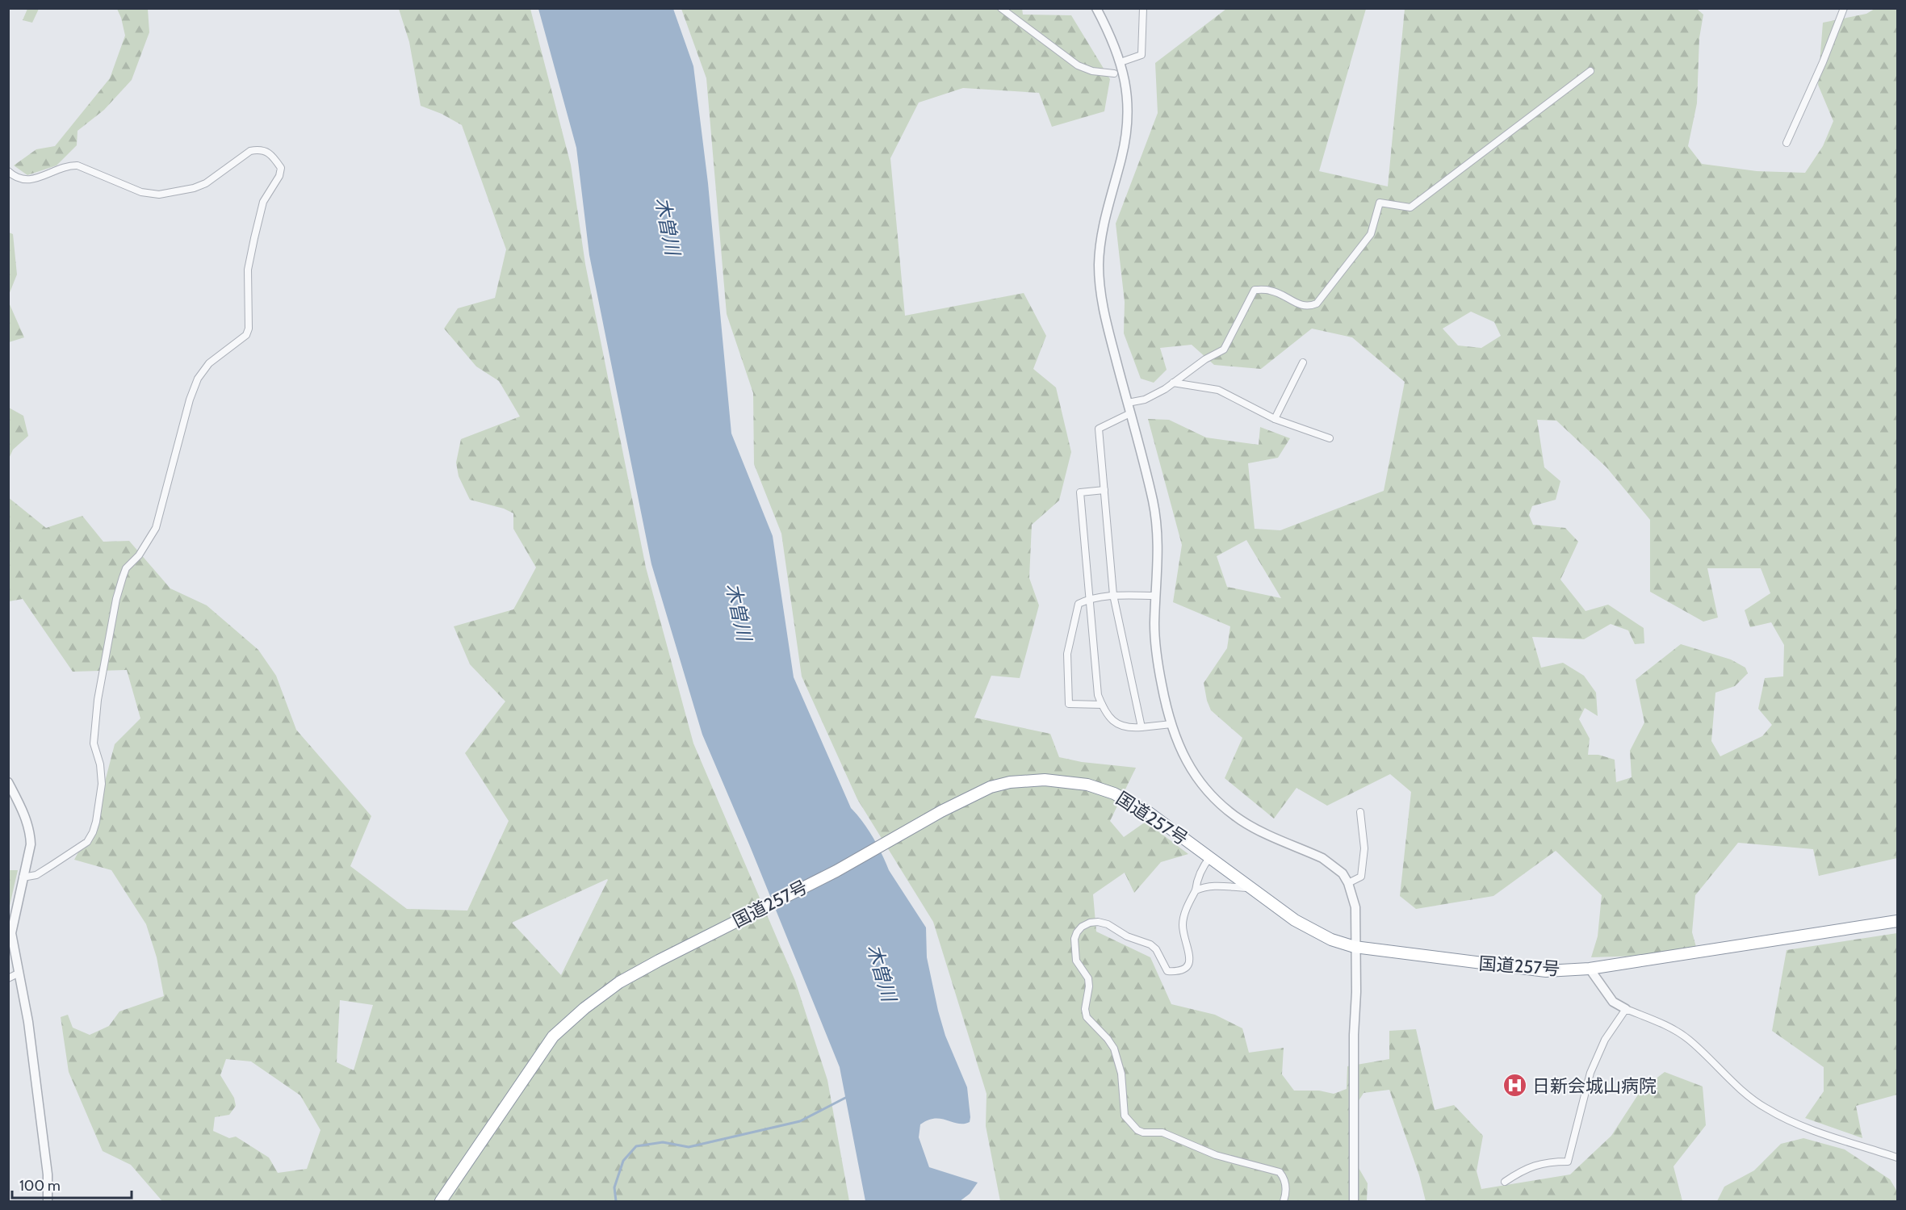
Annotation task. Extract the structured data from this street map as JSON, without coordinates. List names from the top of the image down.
{
  "streets": {
    "highway": ["国道257号"]
  },
  "water": ["木曽川"],
  "places": {
    "hospital": ["日新会城山病院"]
  },
  "scale_bar": "100 m"
}
